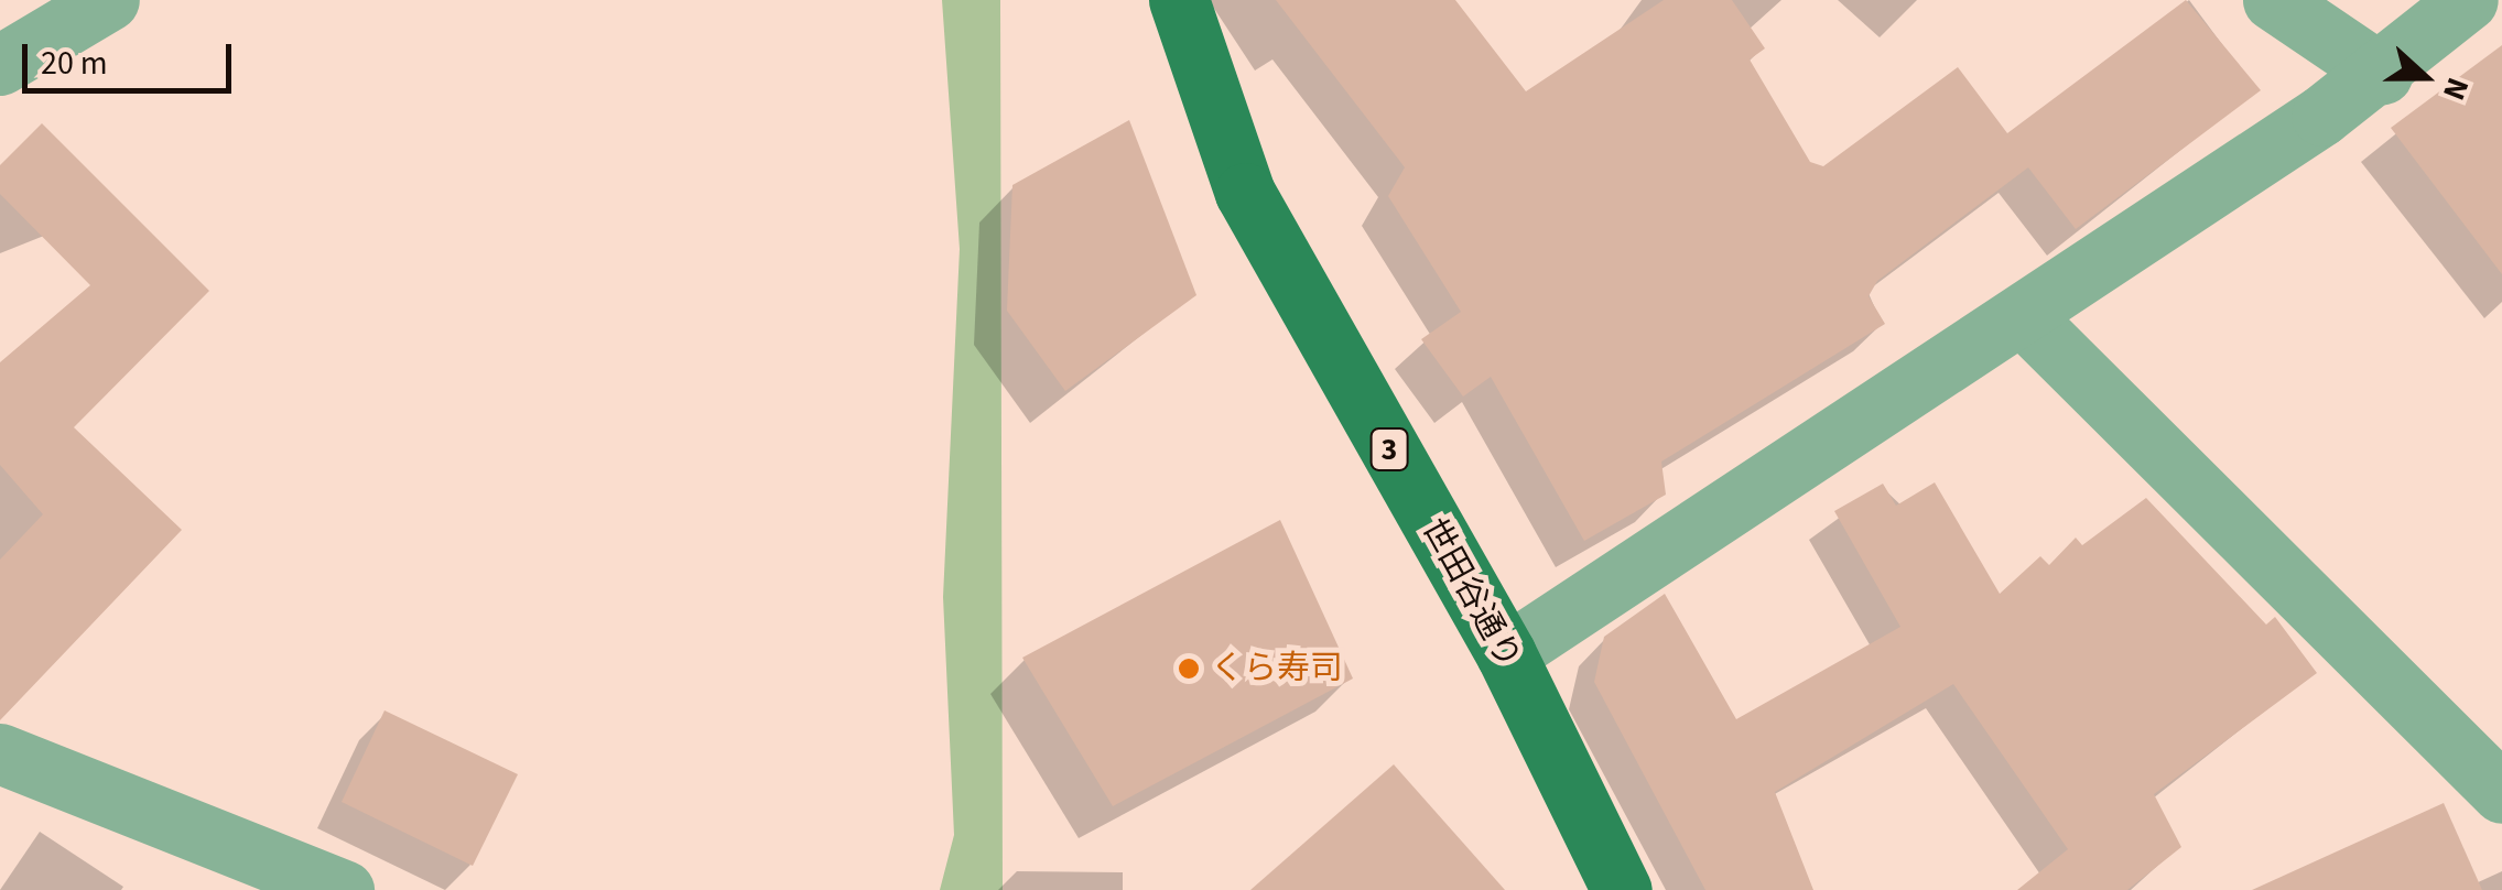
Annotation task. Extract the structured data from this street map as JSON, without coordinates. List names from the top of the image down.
{
  "streets": {
    "main road": ["3", "世田谷通り"]
  },
  "places": ["くら寿司"],
  "scale_bar": "20 m",
  "north": "right"
}
